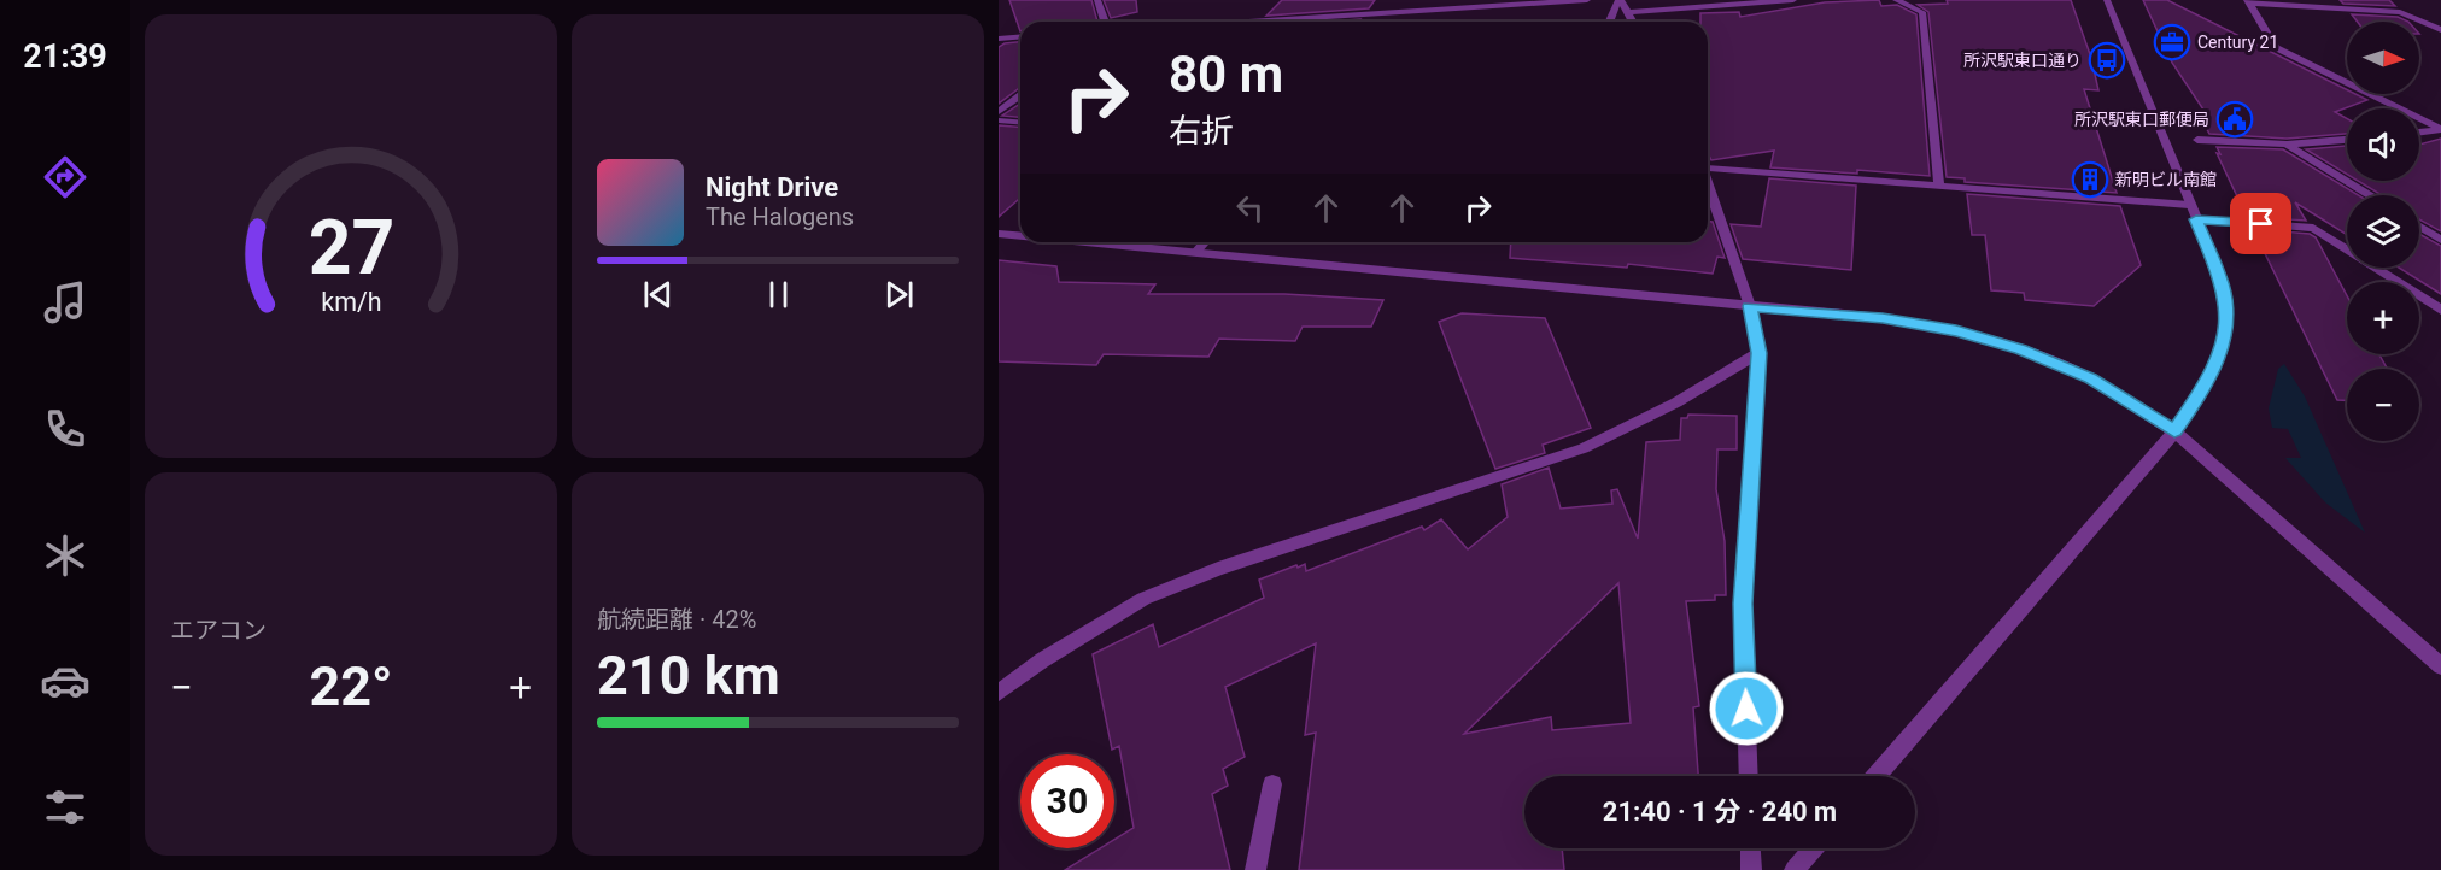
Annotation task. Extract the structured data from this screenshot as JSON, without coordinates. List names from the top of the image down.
{
  "places": {
    "office": ["Century 21"],
    "bus stop": ["所沢駅東口通り"],
    "public building": ["所沢駅東口郵便局"],
    "building": ["新明ビル南館"]
  },
  "north": "right",
  "page": {
    "tabs": "21:39",
    "map_buttons": ["+", "−"],
    "turn": ["80 m", "右折"],
    "song": ["Night Drive", "The Halogens"],
    "tile": [
      "エアコン",
      ["航続距離 · 42%", "210 km"]
    ],
    "heat": ["−", "22°", "+"],
    "limit": "30",
    "trip": "21:40 · 1 分 · 240 m",
    "gauge": ["27", "km/h"]
  }
}
